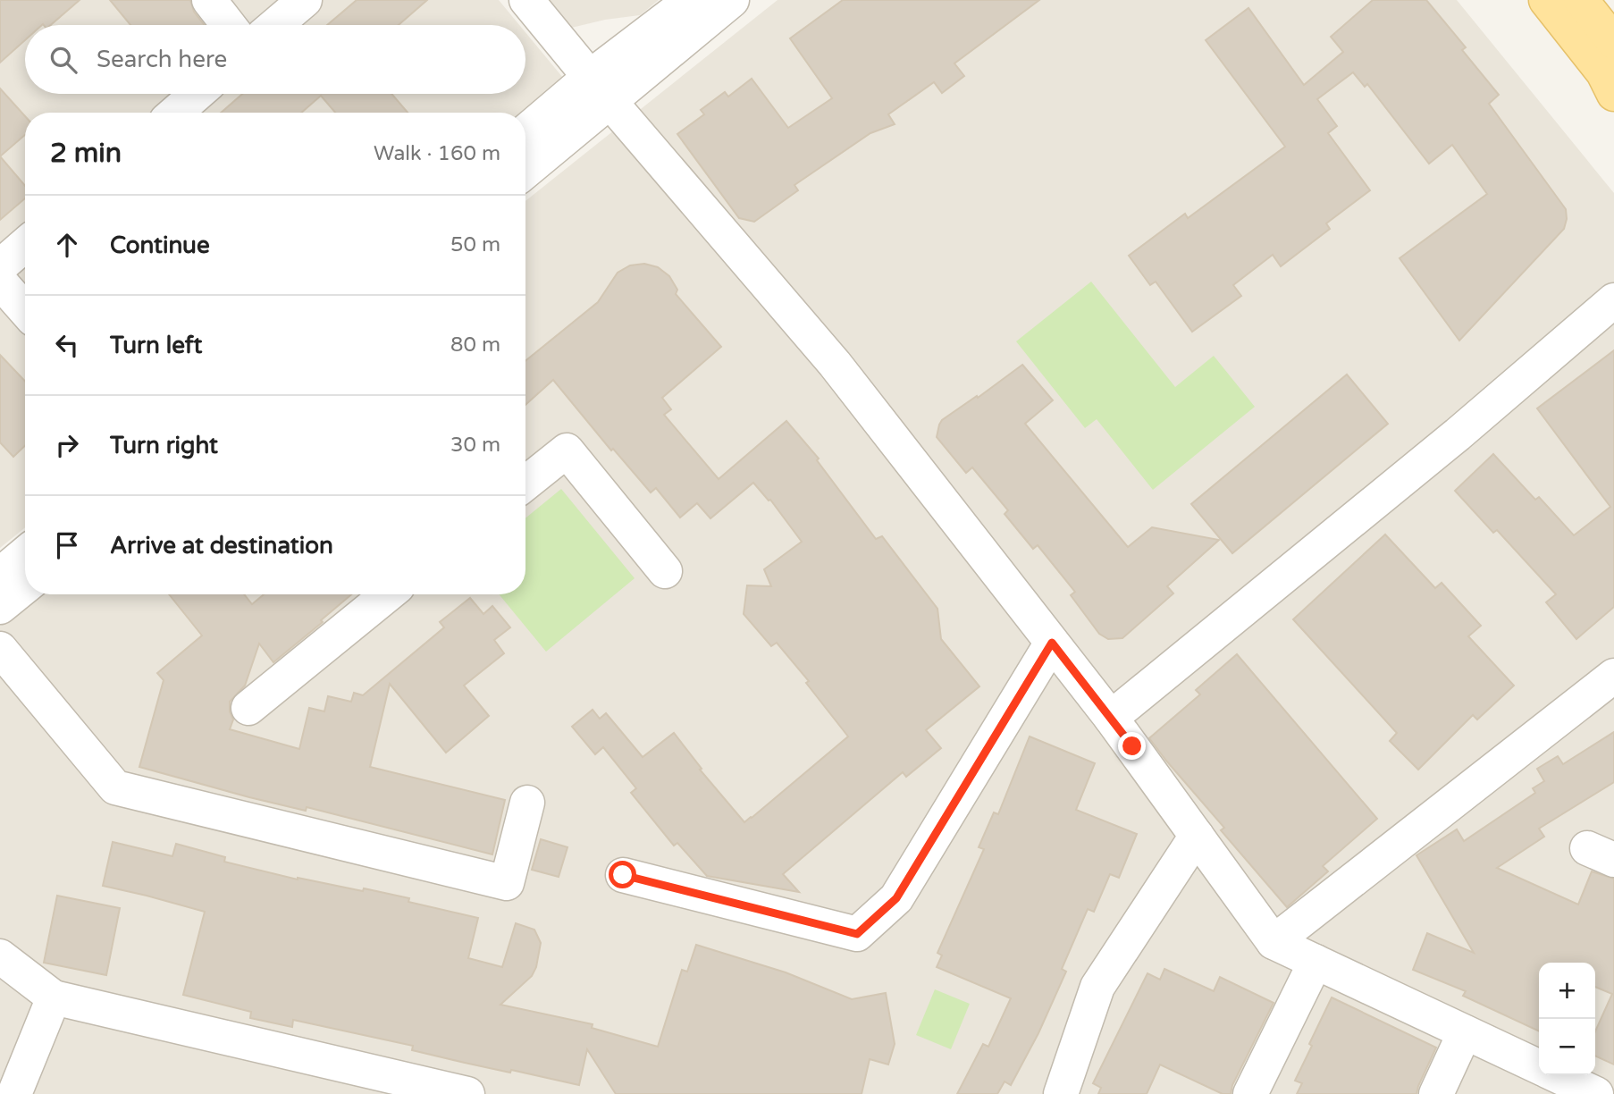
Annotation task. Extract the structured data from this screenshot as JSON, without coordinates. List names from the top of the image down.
{
  "page": {
    "search": "Search here",
    "heading": ["2 min", "Walk · 160 m"],
    "list": [
      ["Continue", "50 m"],
      ["Turn left", "80 m"],
      ["Turn right", "30 m"],
      "Arrive at destination"
    ],
    "map_buttons": ["+", "−"]
  }
}
